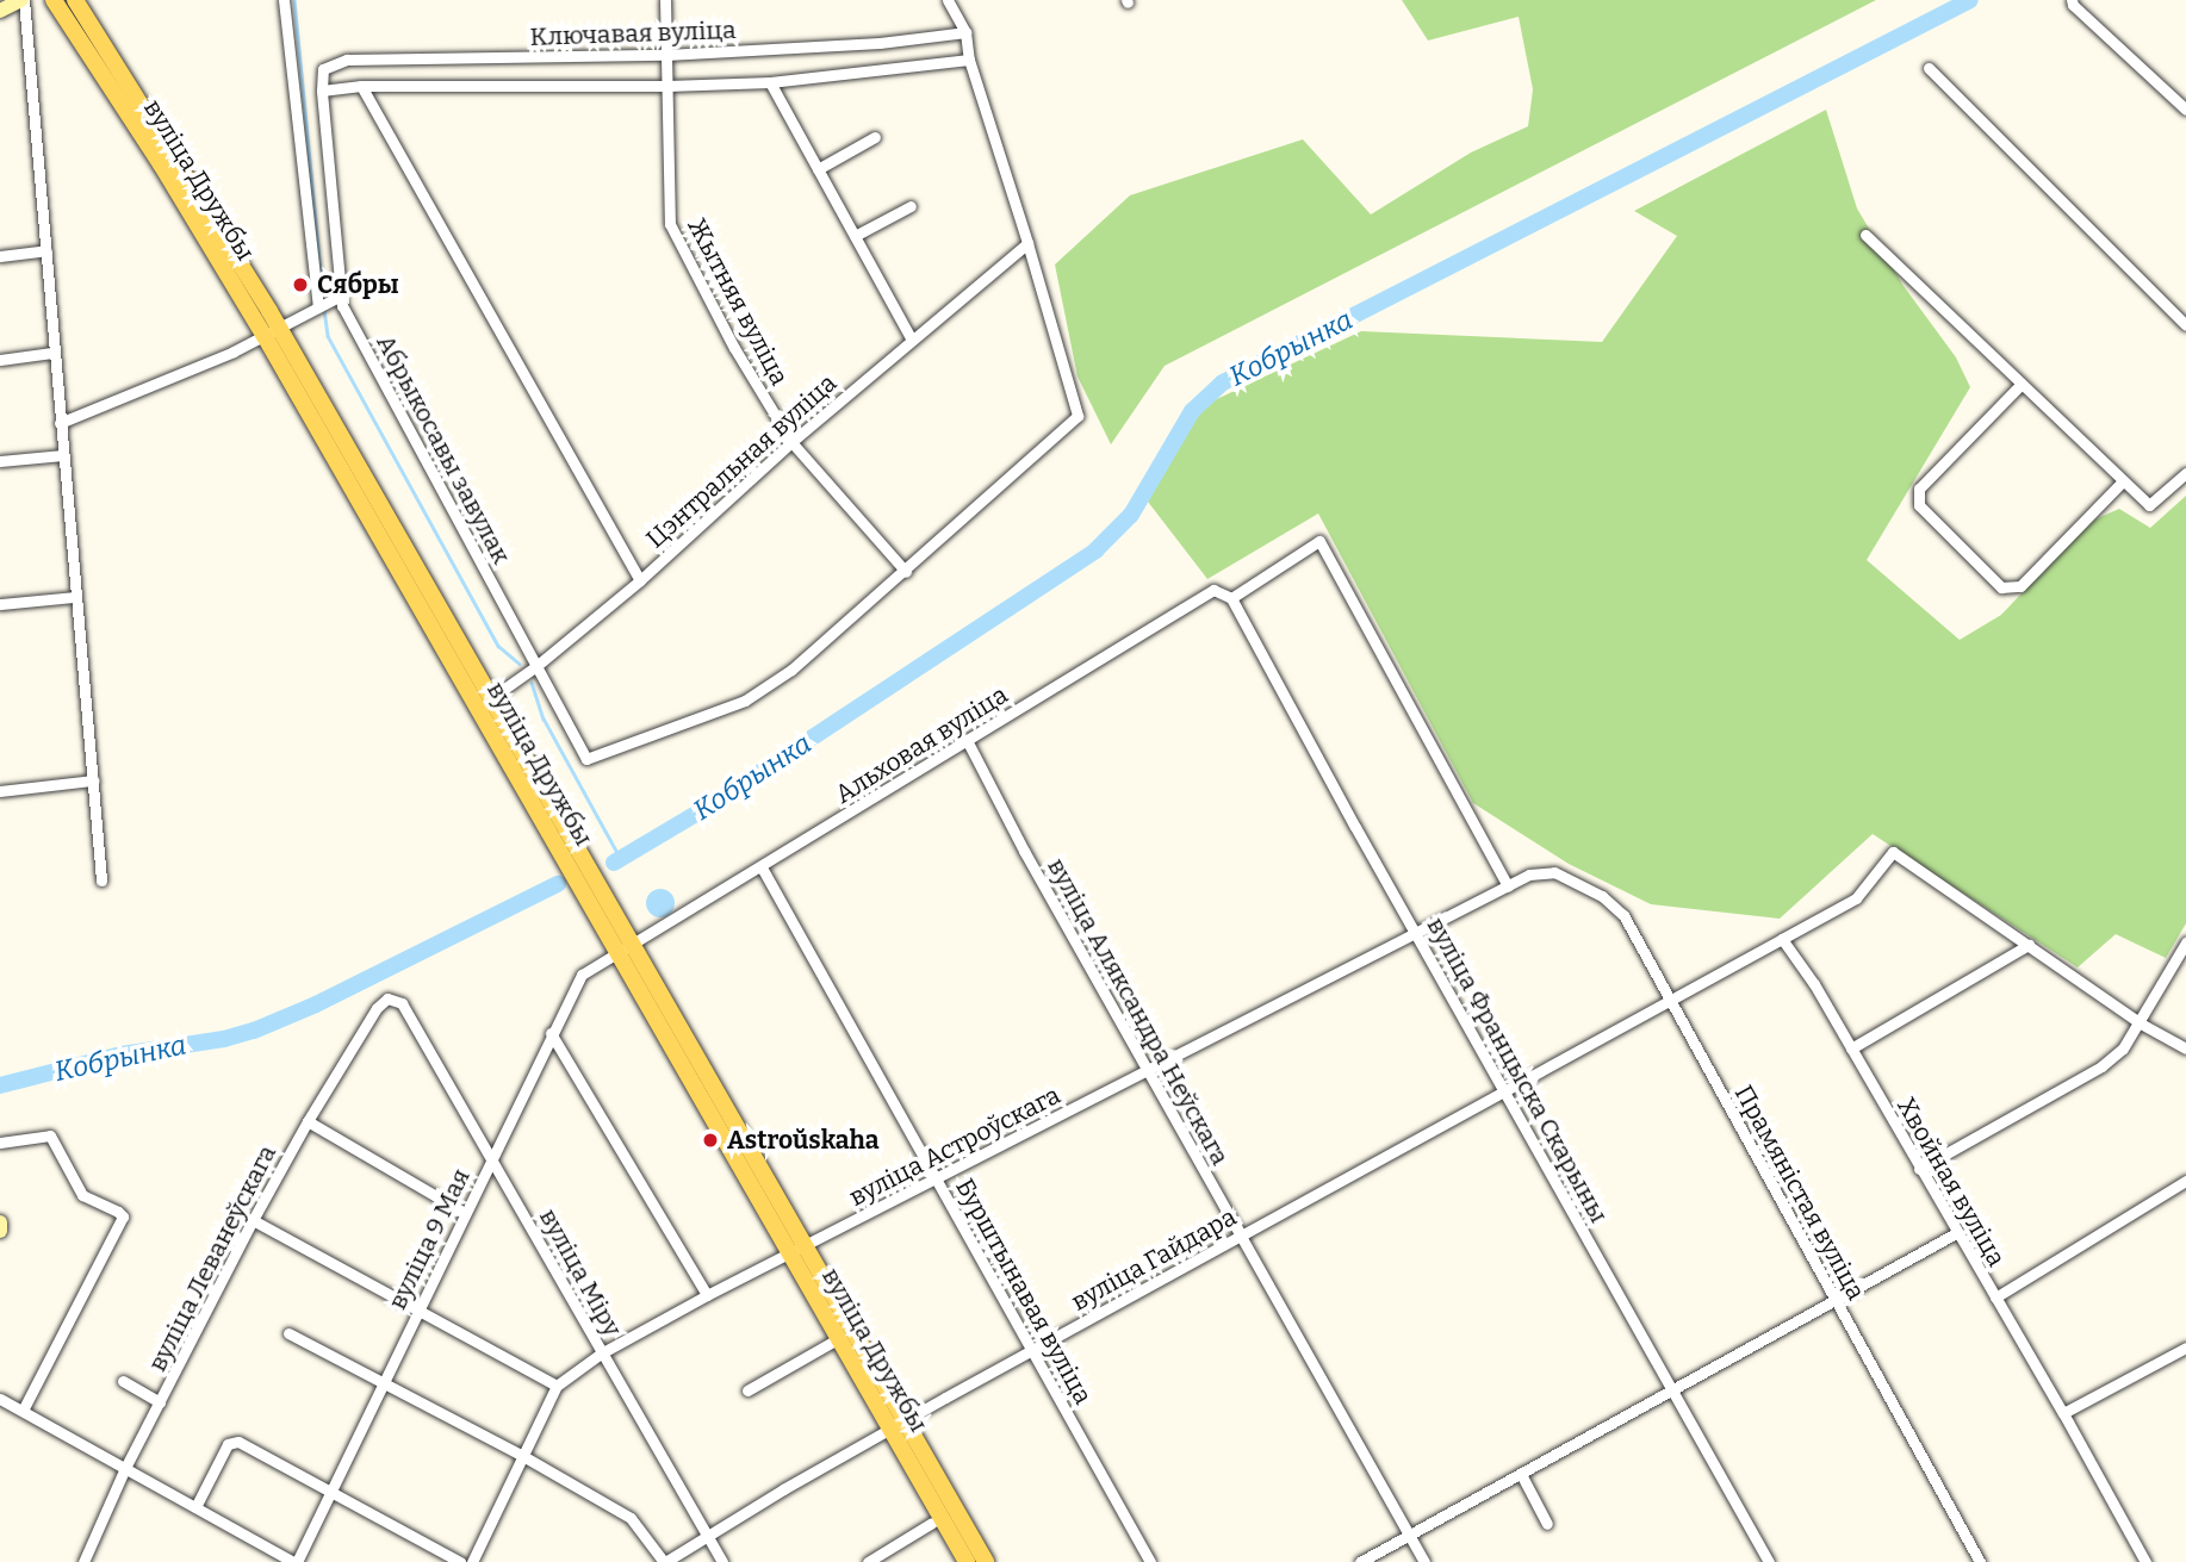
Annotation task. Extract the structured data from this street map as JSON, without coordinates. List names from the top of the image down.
{
  "streets": {
    "main road": ["вуліца Дружбы"],
    "street": [
      "Ключавая вуліца",
      "Жытняя вуліца",
      "Абрыкосавы завулак",
      "Цэнтральная вуліца",
      "Альховая вуліца",
      "вуліца Аляксандра Неўскага",
      "вуліца Францыска Скарыны",
      "вуліца Астроўскага",
      "Хвойная вуліца",
      "Прамяністая вуліца",
      "вуліца 9 Мая",
      "вуліца Леванеўскага",
      "вуліца Гайдара",
      "вуліца Міру",
      "Бурштынавая вуліца"
    ]
  },
  "crossings": [
    ["Ключавая вуліца", "Жытняя вуліца"],
    ["Ключавая вуліца", "Абрыкосавы завулак"],
    ["вуліца Дружбы", "Цэнтральная вуліца"],
    ["вуліца Дружбы", "Альховая вуліца"],
    ["вуліца Дружбы", "вуліца Астроўскага"],
    ["вуліца Дружбы", "вуліца 9 Мая"],
    ["вуліца Дружбы", "вуліца Гайдара"],
    ["Жытняя вуліца", "Абрыкосавы завулак"],
    ["Жытняя вуліца", "Цэнтральная вуліца"],
    ["Абрыкосавы завулак", "Цэнтральная вуліца"],
    ["Альховая вуліца", "вуліца Аляксандра Неўскага"],
    ["Альховая вуліца", "вуліца Францыска Скарыны"],
    ["Альховая вуліца", "вуліца 9 Мая"],
    ["Альховая вуліца", "Бурштынавая вуліца"],
    ["вуліца Аляксандра Неўскага", "вуліца Астроўскага"],
    ["вуліца Аляксандра Неўскага", "вуліца Гайдара"],
    ["вуліца Францыска Скарыны", "вуліца Астроўскага"],
    ["вуліца Францыска Скарыны", "вуліца Гайдара"],
    ["вуліца Астроўскага", "Прамяністая вуліца"],
    ["вуліца Астроўскага", "вуліца Міру"],
    ["вуліца Астроўскага", "Бурштынавая вуліца"],
    ["Прамяністая вуліца", "вуліца Гайдара"],
    ["вуліца 9 Мая", "вуліца Міру"],
    ["вуліца Леванеўскага", "вуліца Міру"],
    ["вуліца Гайдара", "вуліца Міру"],
    ["вуліца Гайдара", "Бурштынавая вуліца"]
  ],
  "water": ["Кобрынка"],
  "places": ["Сябры", "Astroŭskaha"]
}
